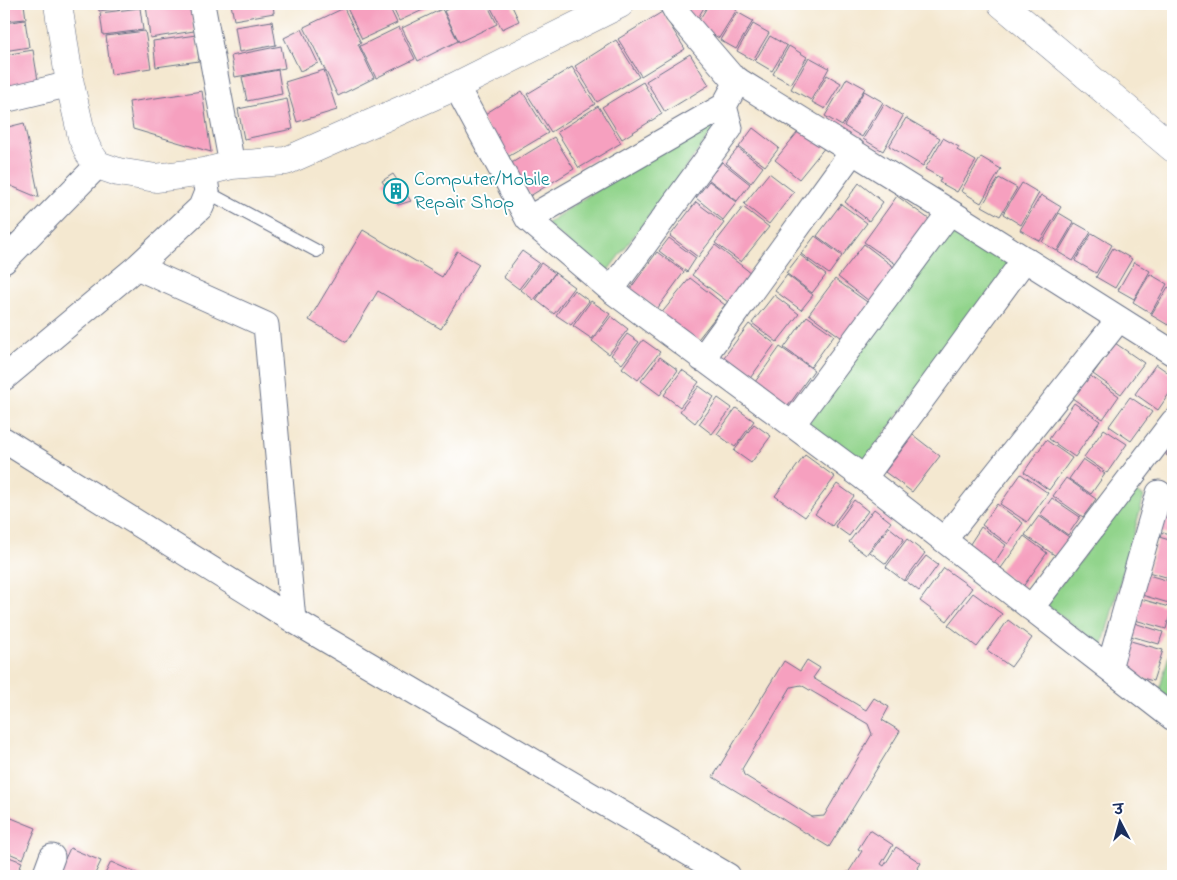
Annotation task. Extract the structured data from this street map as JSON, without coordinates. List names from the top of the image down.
{
  "places": {
    "building": ["Computer/Mobile Repair Shop"]
  },
  "north": "top"
}
